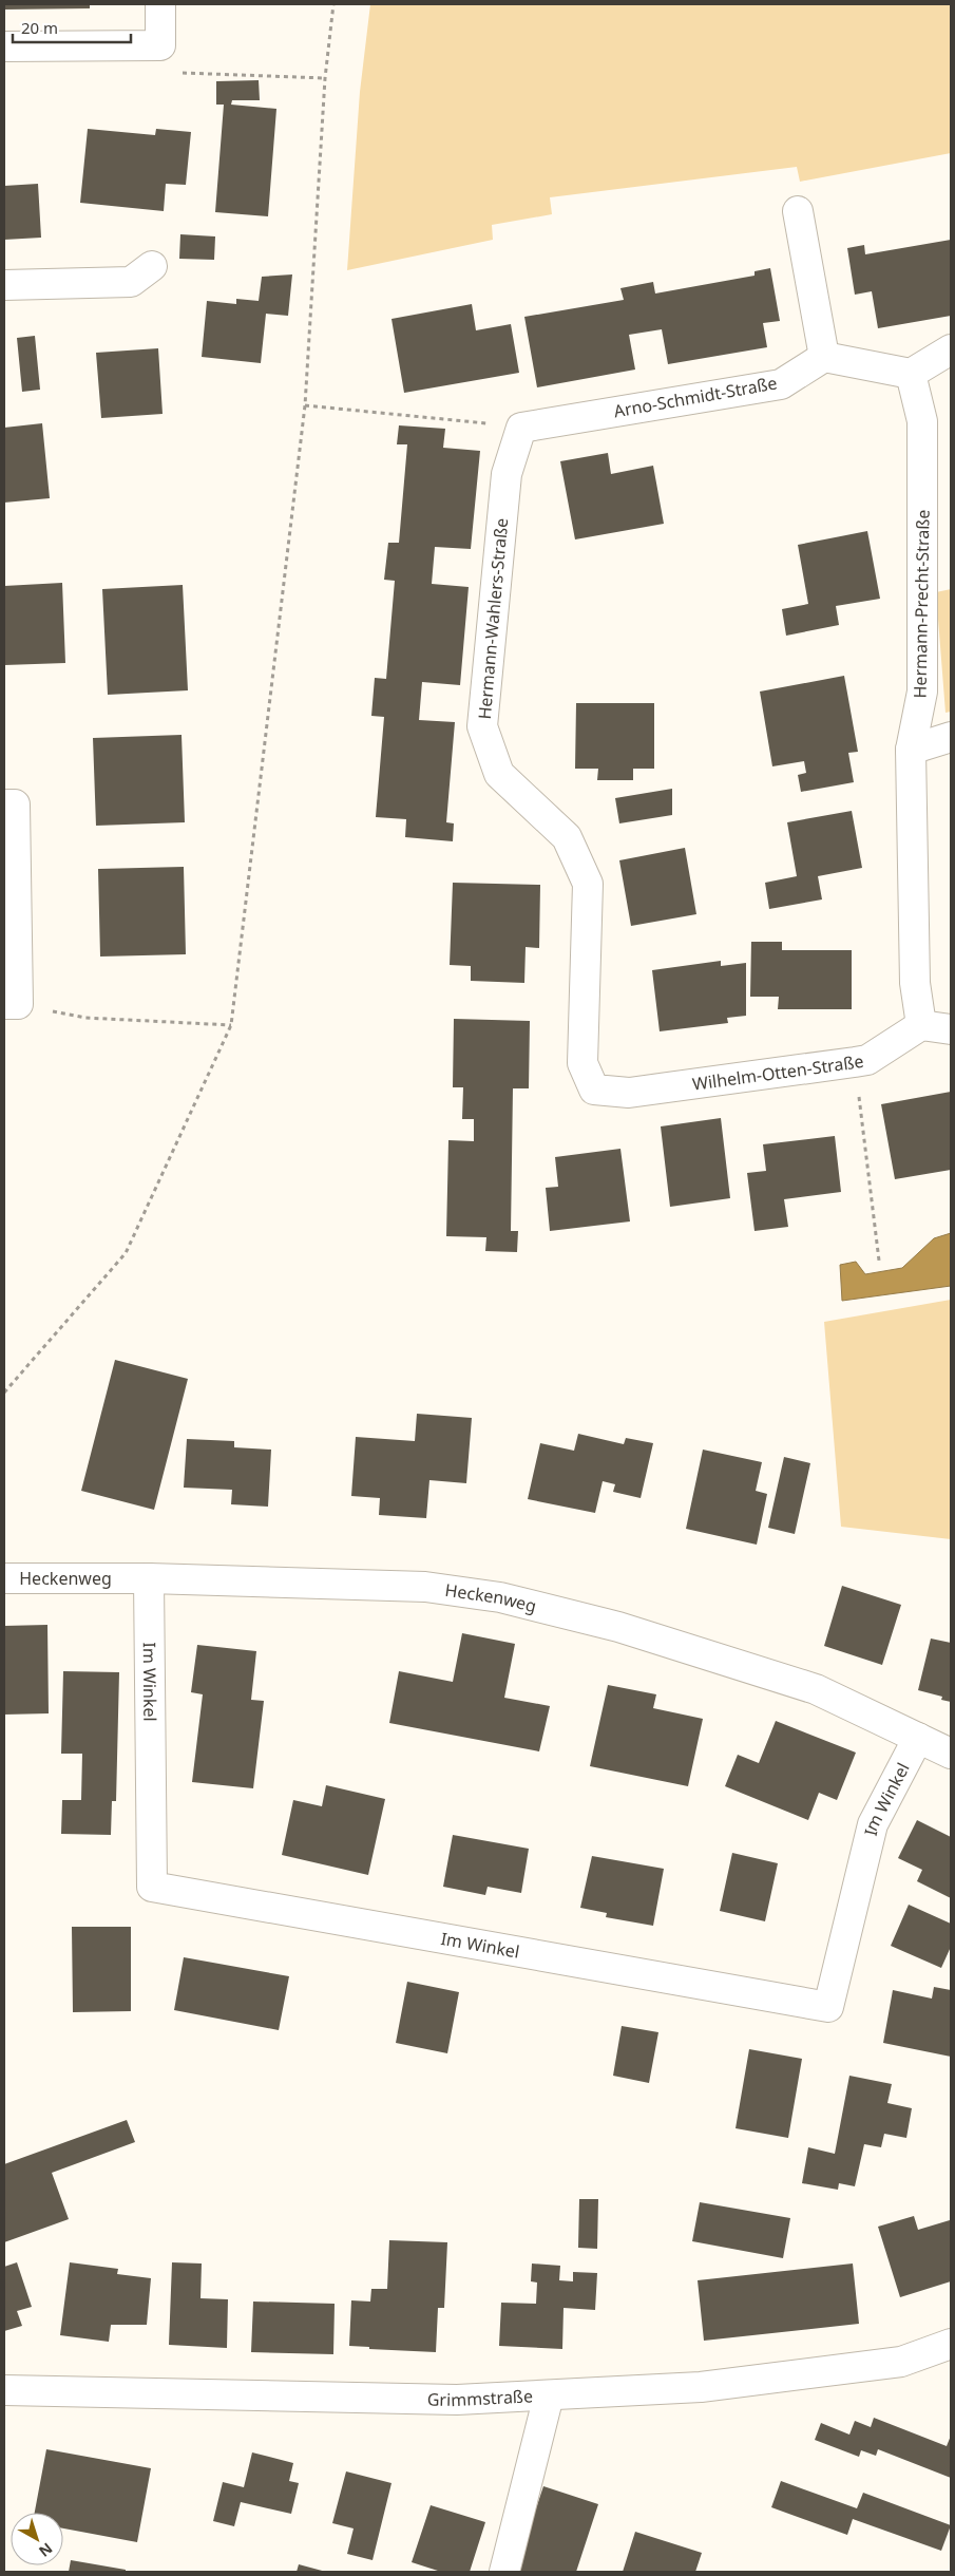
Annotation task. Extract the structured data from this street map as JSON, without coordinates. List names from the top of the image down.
{
  "streets": {
    "street": [
      "Arno-Schmidt-Straße",
      "Hermann-Precht-Straße",
      "Hermann-Wahlers-Straße",
      "Wilhelm-Otten-Straße",
      "Heckenweg",
      "Im Winkel",
      "Grimmstraße"
    ]
  },
  "crossings": [
    ["Arno-Schmidt-Straße", "Hermann-Wahlers-Straße"],
    ["Hermann-Precht-Straße", "Wilhelm-Otten-Straße"],
    ["Hermann-Wahlers-Straße", "Wilhelm-Otten-Straße"],
    ["Heckenweg", "Im Winkel"]
  ],
  "scale_bar": "20 m",
  "north": "bottom right"
}
